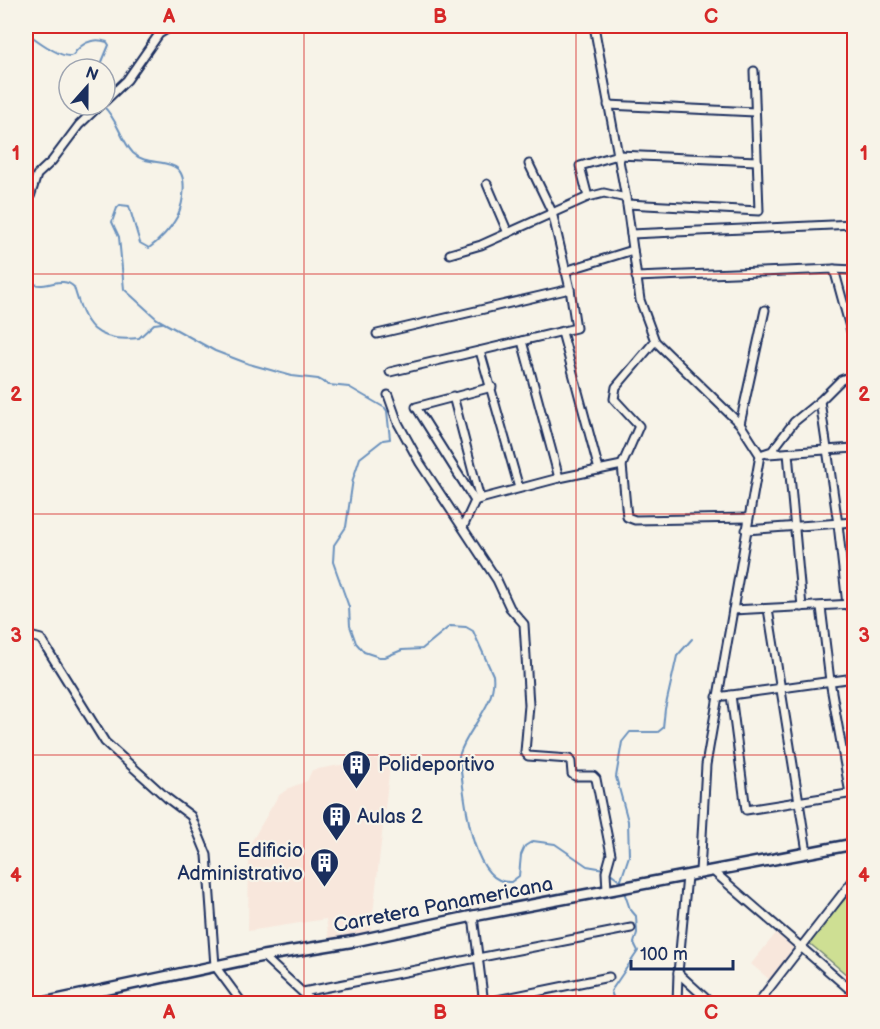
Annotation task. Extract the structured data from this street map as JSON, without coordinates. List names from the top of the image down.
{
  "streets": {
    "highway": ["Carretera Panamericana"]
  },
  "places": {
    "building": ["Polideportivo", "Aulas 2", "Edificio Administrativo"]
  },
  "scale_bar": "100 m",
  "north": "top",
  "grid": {
    "columns": ["A", "B", "C"],
    "rows": [
      "1",
      "2",
      "3",
      "4"
    ]
  }
}
